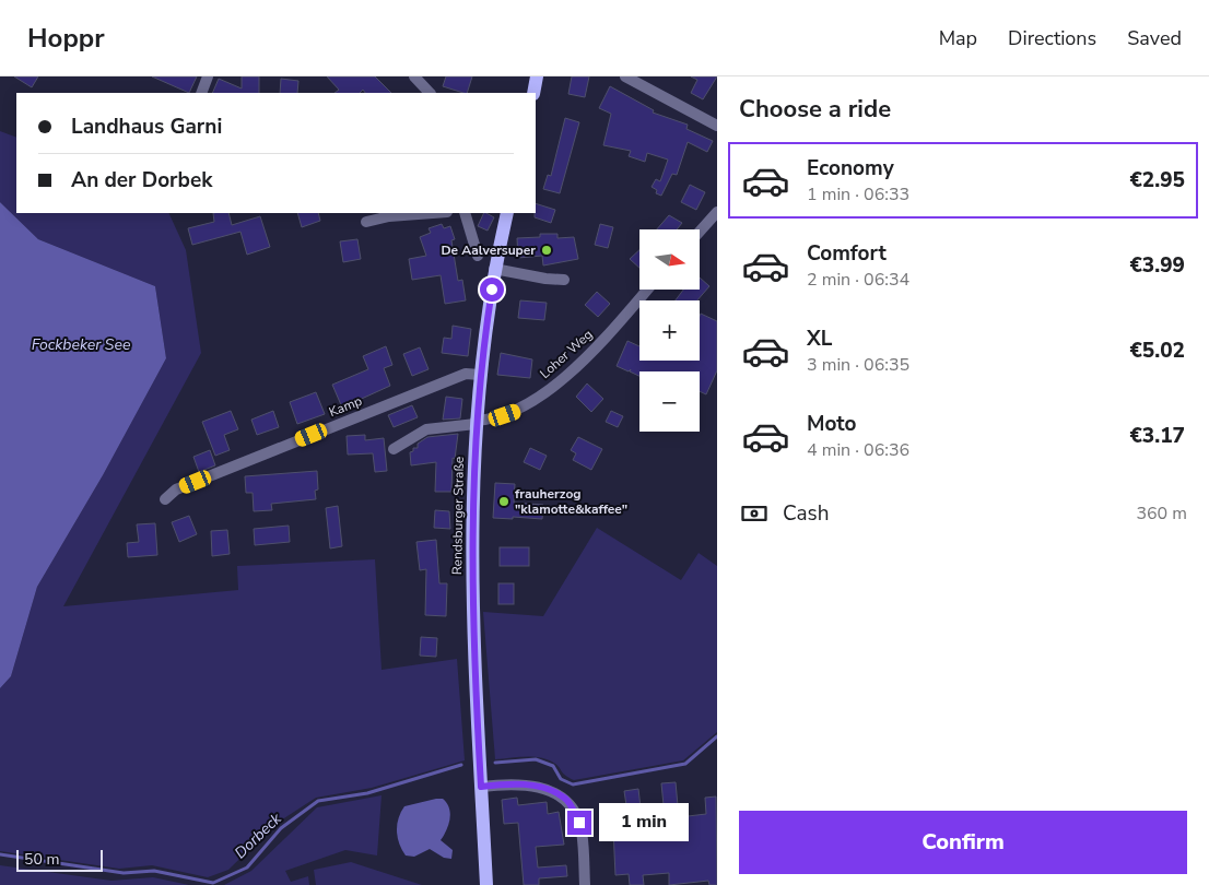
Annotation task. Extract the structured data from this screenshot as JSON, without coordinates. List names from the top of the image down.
{
  "streets": {
    "main road": ["Rendsburger Straße"],
    "street": ["Loher Weg", "Kamp"]
  },
  "crossings": [
    ["Loher Weg", "Rendsburger Straße"],
    ["Kamp", "Rendsburger Straße"]
  ],
  "water": ["Fockbeker See", "Dorbeck"],
  "places": ["De Aalversuper", "frauherzog \"klamotte&kaffee\""],
  "scale_bar": "50 m",
  "north": "right",
  "page": {
    "header": "Hoppr",
    "nav": ["Map", "Directions", "Saved"],
    "heading": "Choose a ride",
    "banner": ["Landhaus Garni", "An der Dorbek"],
    "list": [
      {
        "name": "Economy",
        "note": "1 min · 06:33",
        "value": "€2.95"
      },
      {
        "name": "Comfort",
        "note": "2 min · 06:34",
        "value": "€3.99"
      },
      {
        "name": "XL",
        "note": "3 min · 06:35",
        "value": "€5.02"
      },
      {
        "name": "Moto",
        "note": "4 min · 06:36",
        "value": "€3.17"
      }
    ],
    "map_buttons": ["+", "−"],
    "pay": ["Cash", "360 m"],
    "buttons": "Confirm",
    "bubble": "1 min",
    "scale": "50 m"
  }
}
